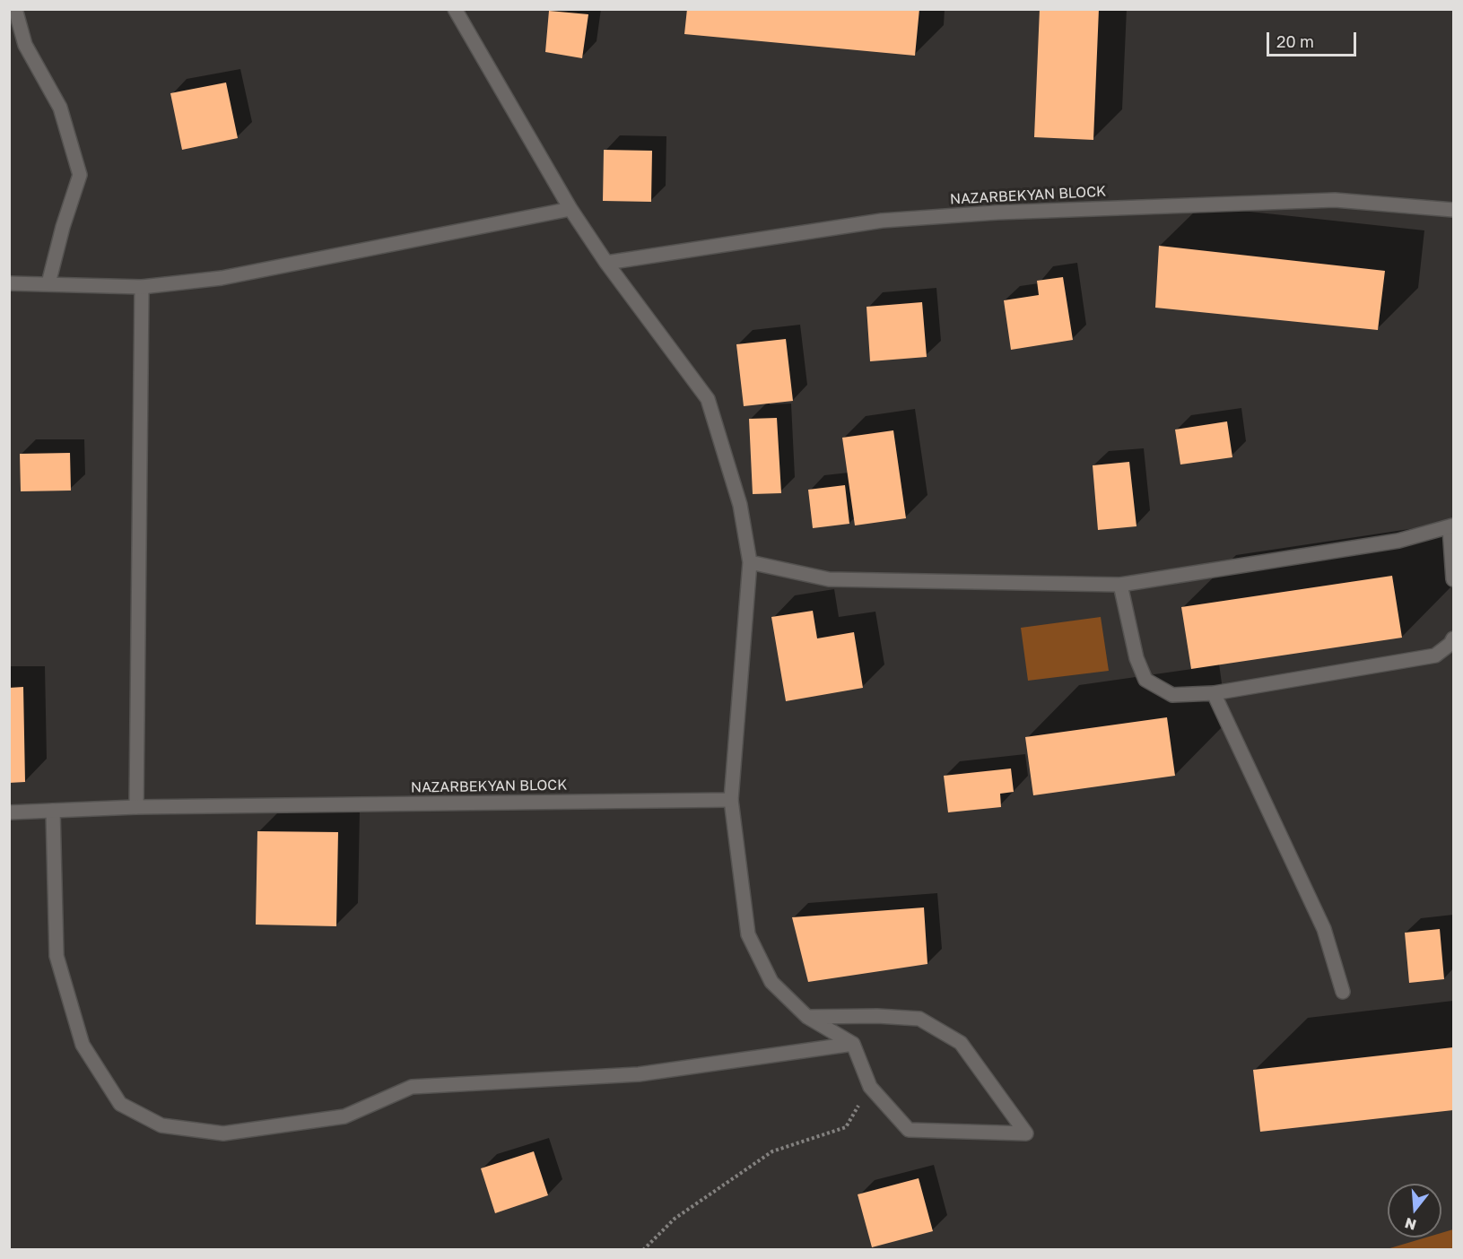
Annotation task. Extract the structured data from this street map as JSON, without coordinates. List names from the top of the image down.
{
  "streets": {
    "street": ["NAZARBEKYAN BLOCK"]
  },
  "scale_bar": "20 m",
  "north": "bottom"
}
